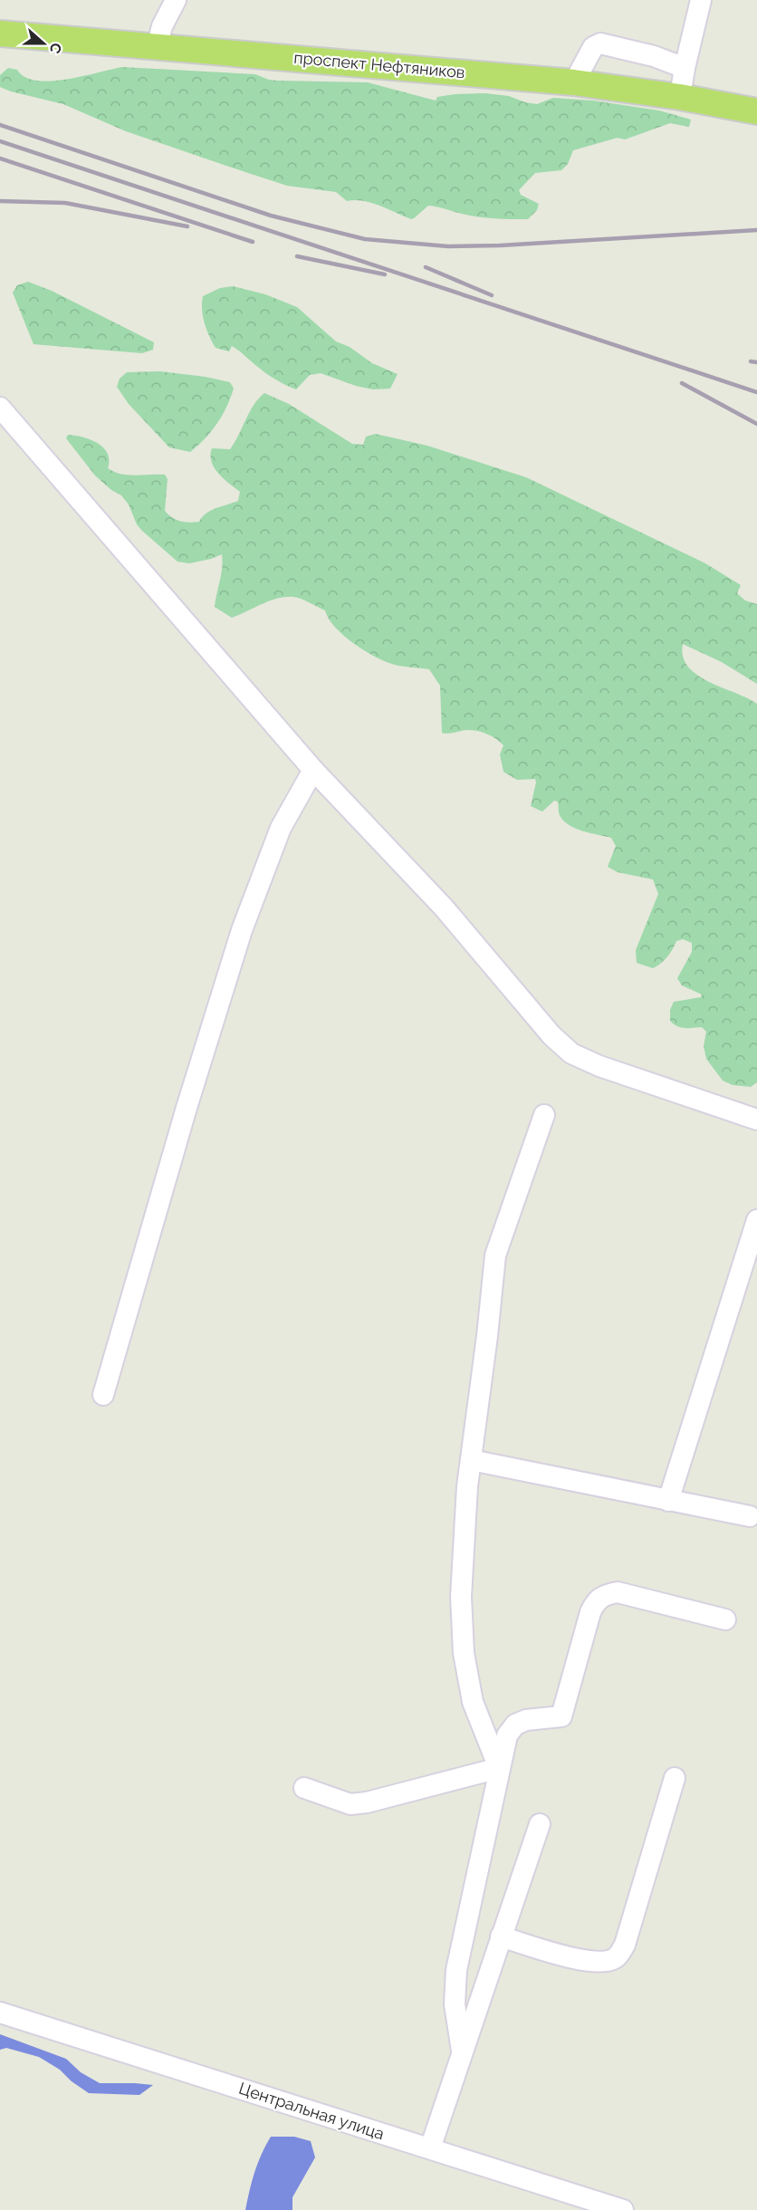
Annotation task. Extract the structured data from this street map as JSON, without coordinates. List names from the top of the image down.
{
  "streets": {
    "main road": ["проспект Нефтяников"],
    "street": ["Центральная улица"]
  },
  "north": "right"
}
